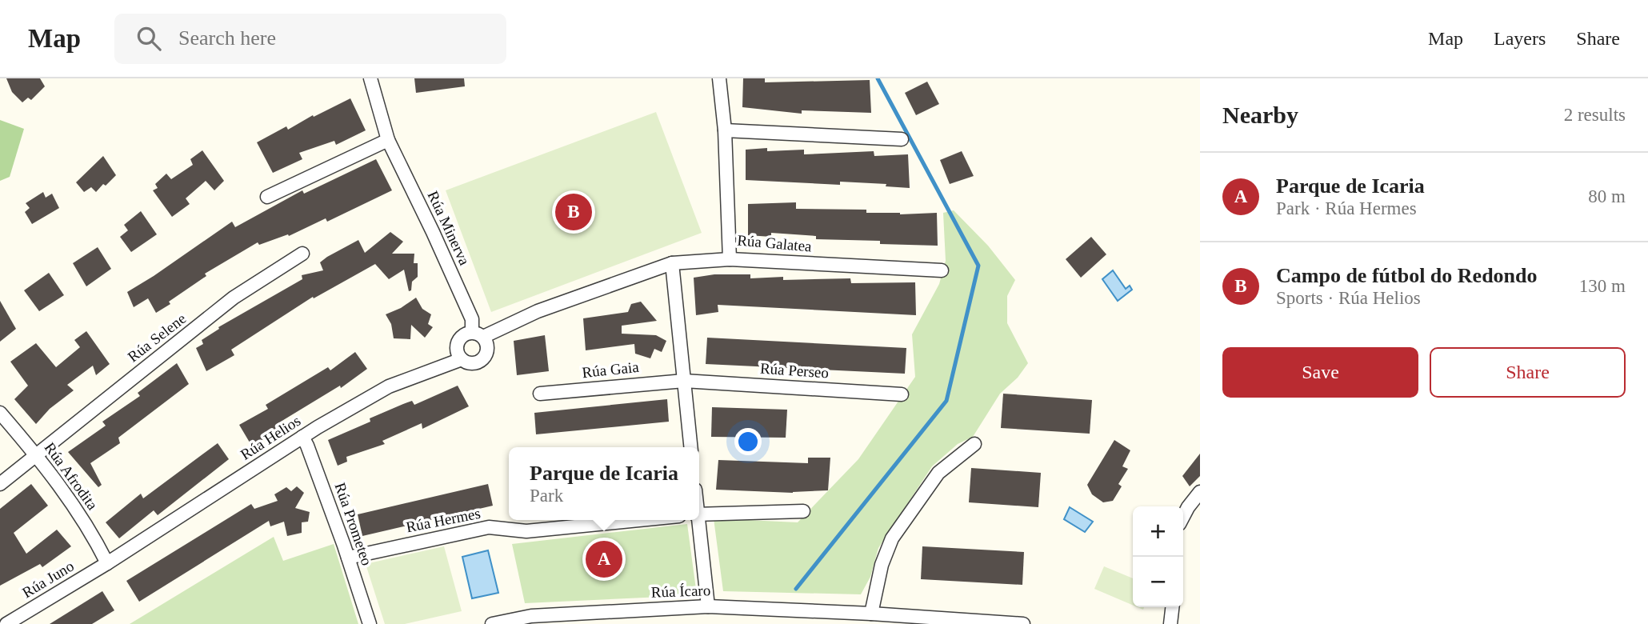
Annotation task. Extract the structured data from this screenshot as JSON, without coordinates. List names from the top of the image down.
{
  "streets": {
    "street": [
      "Rúa Minerva",
      "Rúa Galatea",
      "Rúa Selene",
      "Rúa Gaia",
      "Rúa Perseo",
      "Rúa Helios",
      "Rúa Afrodita",
      "Rúa Hermes",
      "Rúa Prometeo",
      "Rúa Juno",
      "Rúa Ícaro"
    ]
  },
  "crossings": [
    ["Rúa Minerva", "Rúa Helios"],
    ["Rúa Selene", "Rúa Afrodita"],
    ["Rúa Gaia", "Rúa Perseo"],
    ["Rúa Helios", "Rúa Afrodita"],
    ["Rúa Helios", "Rúa Prometeo"],
    ["Rúa Helios", "Rúa Juno"],
    ["Rúa Afrodita", "Rúa Juno"],
    ["Rúa Hermes", "Rúa Prometeo"]
  ],
  "page": {
    "header": "Map",
    "search": "Search here",
    "nav": ["Map", "Layers", "Share"],
    "heading": ["Nearby", "2 results"],
    "list": [
      {
        "mark": "A",
        "name": "Parque de Icaria",
        "note": "Park · Rúa Hermes",
        "value": "80 m"
      },
      {
        "mark": "B",
        "name": "Campo de fútbol do Redondo",
        "note": "Sports · Rúa Helios",
        "value": "130 m"
      }
    ],
    "pins": ["B", "A"],
    "buttons": ["Save", "Share"],
    "popup": ["Parque de Icaria", "Park"],
    "map_buttons": ["+", "−"]
  }
}
